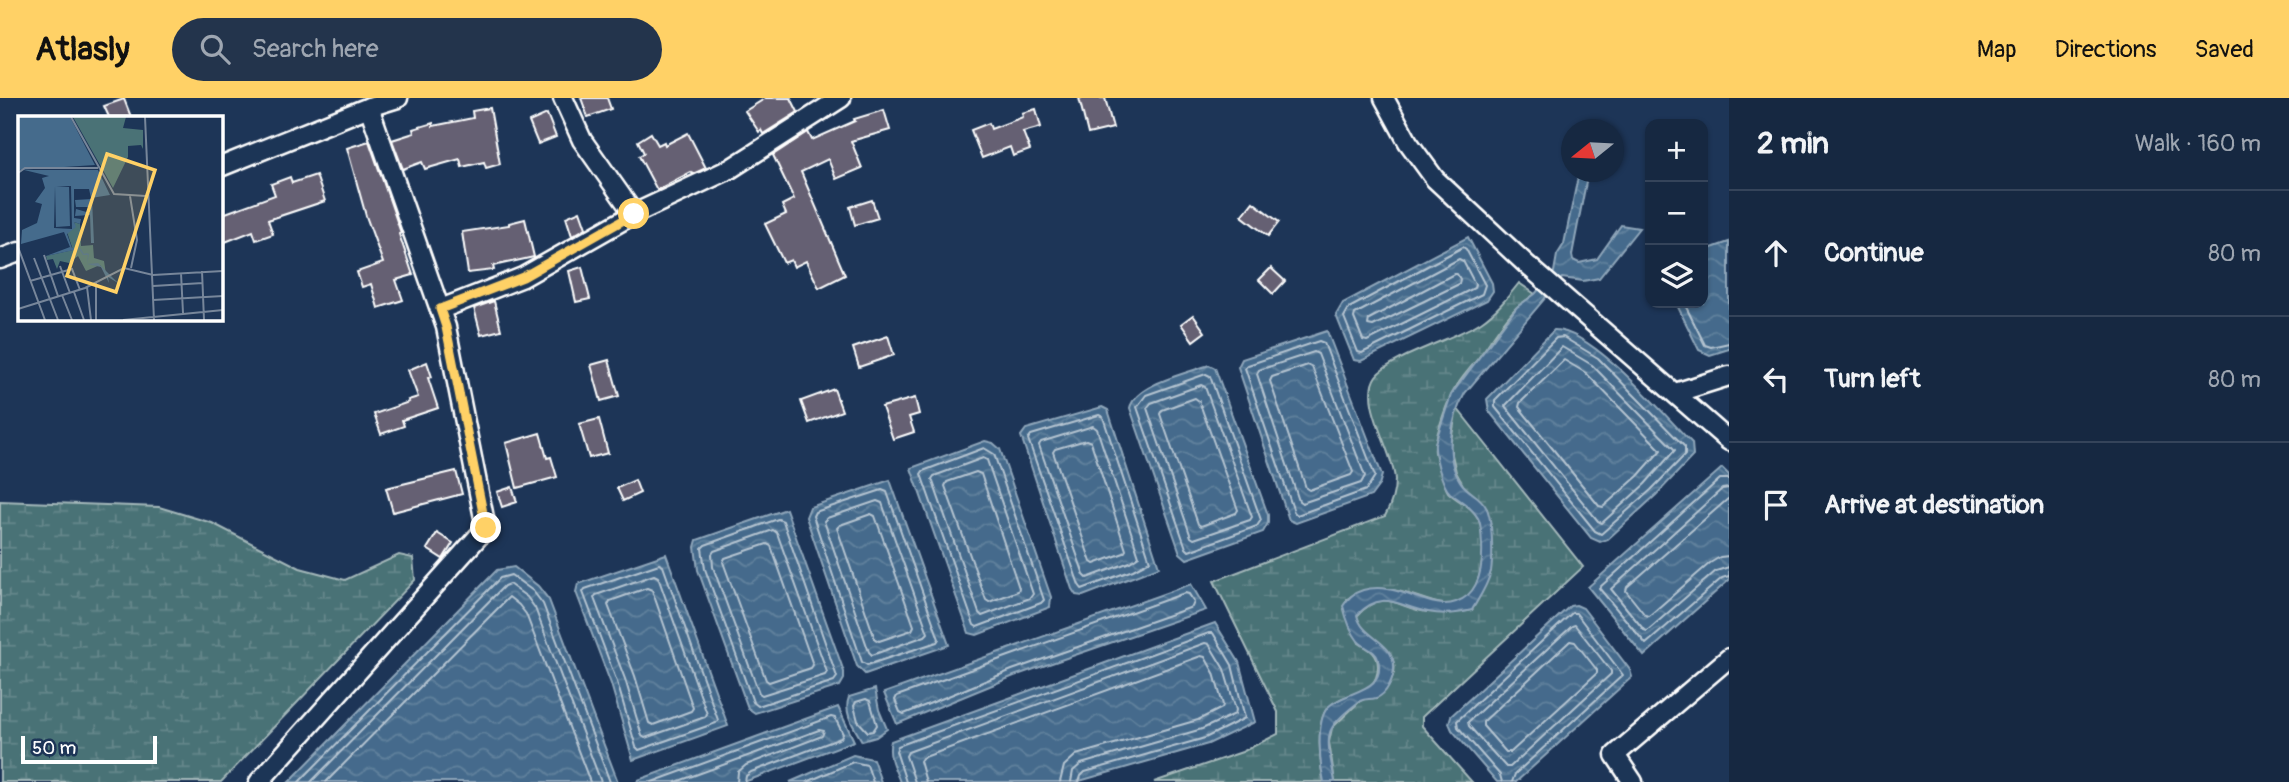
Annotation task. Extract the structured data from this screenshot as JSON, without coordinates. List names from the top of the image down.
{
  "scale_bar": "50 m",
  "north": "left",
  "page": {
    "header": "Atlasly",
    "search": "Search here",
    "nav": ["Map", "Directions", "Saved"],
    "heading": ["2 min", "Walk · 160 m"],
    "map_buttons": ["+", "−"],
    "list": [
      ["Continue", "80 m"],
      ["Turn left", "80 m"],
      "Arrive at destination"
    ],
    "scale": "50 m"
  }
}
